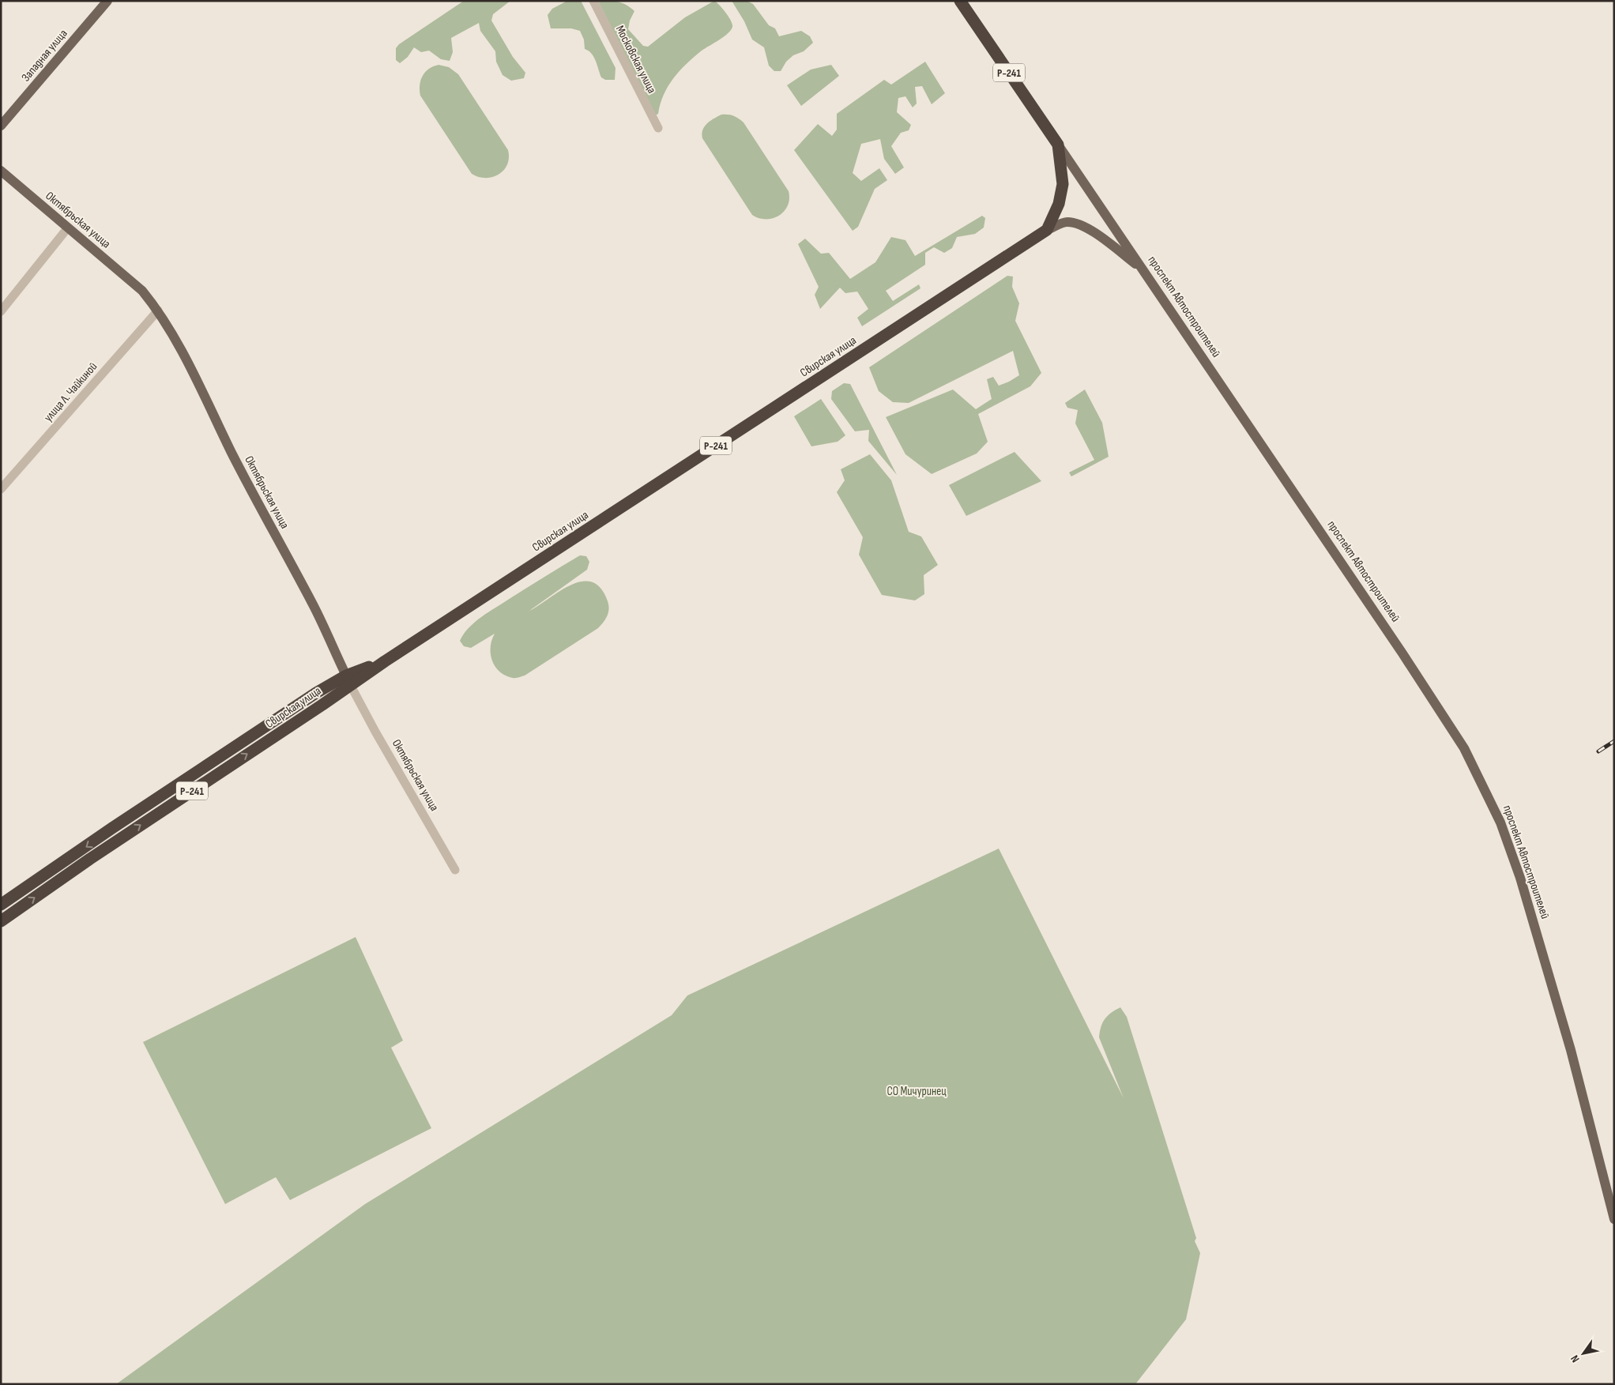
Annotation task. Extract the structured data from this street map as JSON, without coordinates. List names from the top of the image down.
{
  "streets": {
    "highway": ["Р-241", "проспект Автостроителей", "Свирская улица"],
    "main road": ["Западная улица", "Октябрьская улица"],
    "street": ["Московская улица", "улица Л. Чайкиной"]
  },
  "crossings": [
    ["Р-241", "проспект Автостроителей"],
    ["Р-241", "Свирская улица"],
    ["Октябрьская улица", "Свирская улица"],
    ["Октябрьская улица", "улица Л. Чайкиной"],
    ["проспект Автостроителей", "Свирская улица"]
  ],
  "parks": ["СО Мичуринец"],
  "north": "bottom left"
}
